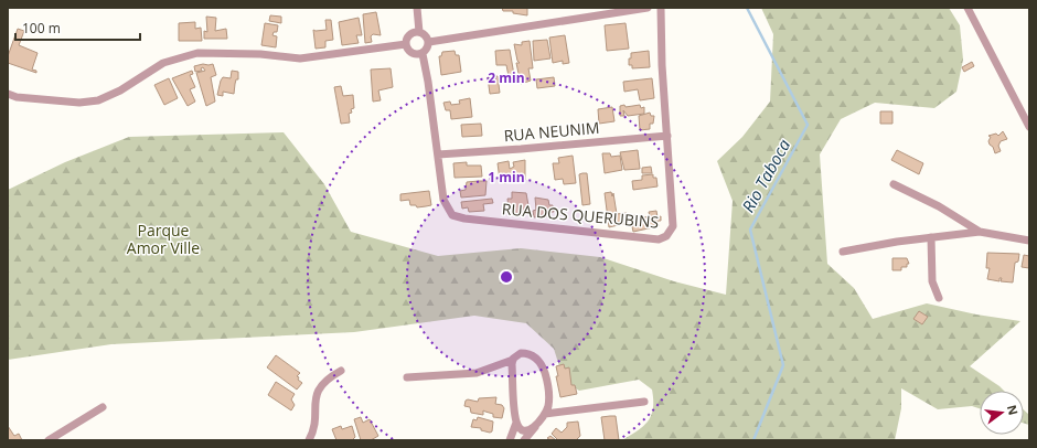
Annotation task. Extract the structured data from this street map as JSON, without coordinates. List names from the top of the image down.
{
  "streets": {
    "street": ["RUA NEUNIM", "RUA DOS QUERUBINS"]
  },
  "crossings": [
    ["RUA NEUNIM", "RUA DOS QUERUBINS"]
  ],
  "water": ["Rio Taboca"],
  "parks": ["Parque Amor Ville"],
  "scale_bar": "100 m",
  "north": "right",
  "rings": ["2 min", "1 min"]
}
